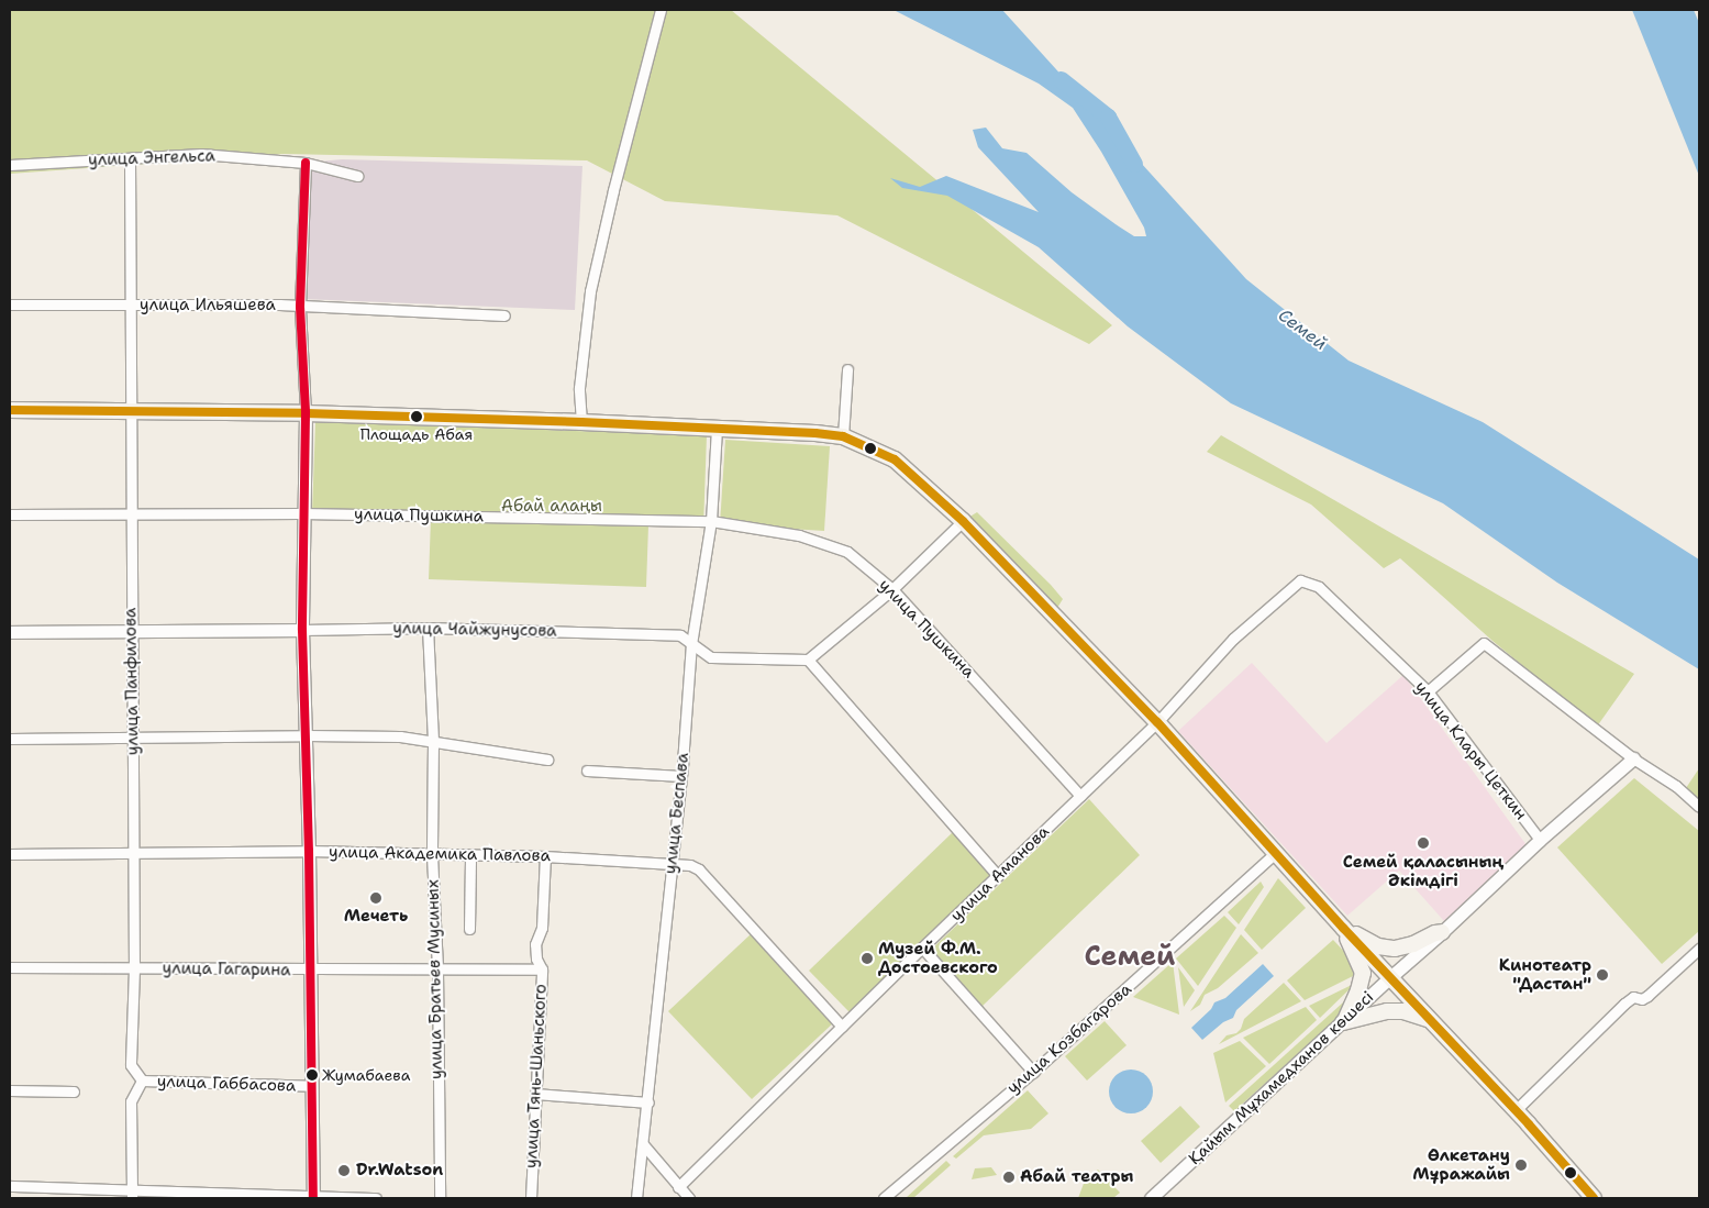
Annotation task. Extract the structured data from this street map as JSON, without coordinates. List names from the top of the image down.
{
  "streets": {
    "street": [
      "улица Энгельса",
      "улица Ильяшева",
      "улица Пушкина",
      "улица Чайжунусова",
      "улица Панфилова",
      "улица Клары Цеткин",
      "улица Беспава",
      "улица Академика Павлова",
      "улица Аманова",
      "улица Гагарина",
      "улица Братьев Мусиных",
      "улица Козбагарова",
      "улица Тянь-Шаньского",
      "Қайым Мұхамедханов көшесі",
      "улица Габбасова"
    ]
  },
  "crossings": [
    ["улица Энгельса", "улица Панфилова"],
    ["улица Ильяшева", "улица Панфилова"],
    ["улица Пушкина", "улица Панфилова"],
    ["улица Пушкина", "улица Беспава"],
    ["улица Пушкина", "улица Аманова"],
    ["улица Чайжунусова", "улица Панфилова"],
    ["улица Чайжунусова", "улица Беспава"],
    ["улица Чайжунусова", "улица Братьев Мусиных"],
    ["улица Панфилова", "улица Академика Павлова"],
    ["улица Панфилова", "улица Гагарина"],
    ["улица Панфилова", "улица Габбасова"],
    ["улица Клары Цеткин", "улица Аманова"],
    ["улица Клары Цеткин", "Қайым Мұхамедханов көшесі"],
    ["улица Беспава", "улица Академика Павлова"],
    ["улица Академика Павлова", "улица Аманова"],
    ["улица Академика Павлова", "улица Братьев Мусиных"],
    ["улица Академика Павлова", "улица Тянь-Шаньского"],
    ["улица Гагарина", "улица Братьев Мусиных"],
    ["улица Гагарина", "улица Тянь-Шаньского"]
  ],
  "districts": ["Семей"],
  "water": ["Семей"],
  "parks": ["Абай алаңы"],
  "places": [
    "Площадь Абая",
    "Семей қаласының Әкімдігі",
    "Мечеть",
    "Музей Ф.М. Достоевского",
    "Кинотеатр \"Дастан\"",
    "Жумабаева",
    "Өлкетану Мұражайы",
    "Dr.Watson",
    "Абай театры"
  ]
}
